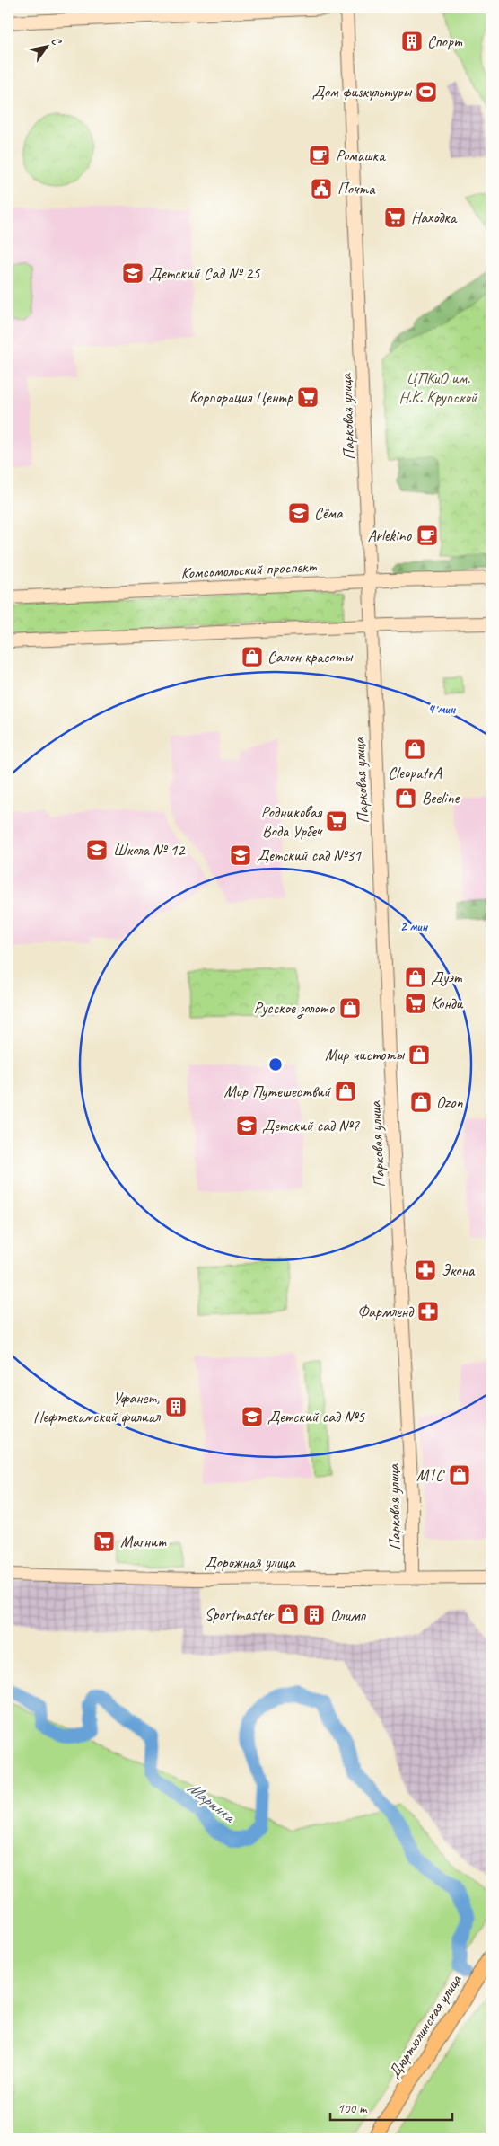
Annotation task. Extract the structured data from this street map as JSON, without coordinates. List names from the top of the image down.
{
  "streets": {
    "main road": [
      "Парковая улица",
      "Комсомольский проспект",
      "Дорожная улица",
      "Дюртюлинская улица"
    ]
  },
  "crossings": [
    ["Парковая улица", "Комсомольский проспект"],
    ["Парковая улица", "Дорожная улица"]
  ],
  "water": ["Маринка"],
  "parks": ["ЦПКиО им. Н.К. Крупской"],
  "places": {
    "building": ["Спорт", "Уфанет, Нефтекамский филиал", "Олимп"],
    "sports": ["Дом физкультуры"],
    "cafe": ["Ромашка", "Arlekino"],
    "public building": ["Почта"],
    "supermarket": [
      "Находка",
      "Корпорация Центр",
      "Родниковая Вода Урбеч",
      "Конди",
      "Магнит"
    ],
    "school or university": [
      "Детский Сад № 25",
      "Сёма",
      "Школа № 12",
      "Детский сад №31",
      "Детский сад №7",
      "Детский сад №5"
    ],
    "shop": [
      "Салон красоты",
      "CleopatrA",
      "Beeline",
      "Дуэт",
      "Русское золото",
      "Мир чистоты",
      "Мир Путешествий",
      "Ozon",
      "МТС",
      "Sportmaster"
    ],
    "pharmacy": ["Экона", "Фармленд"]
  },
  "scale_bar": "100 m",
  "north": "top right",
  "rings": ["4 мин", "2 мин"]
}
